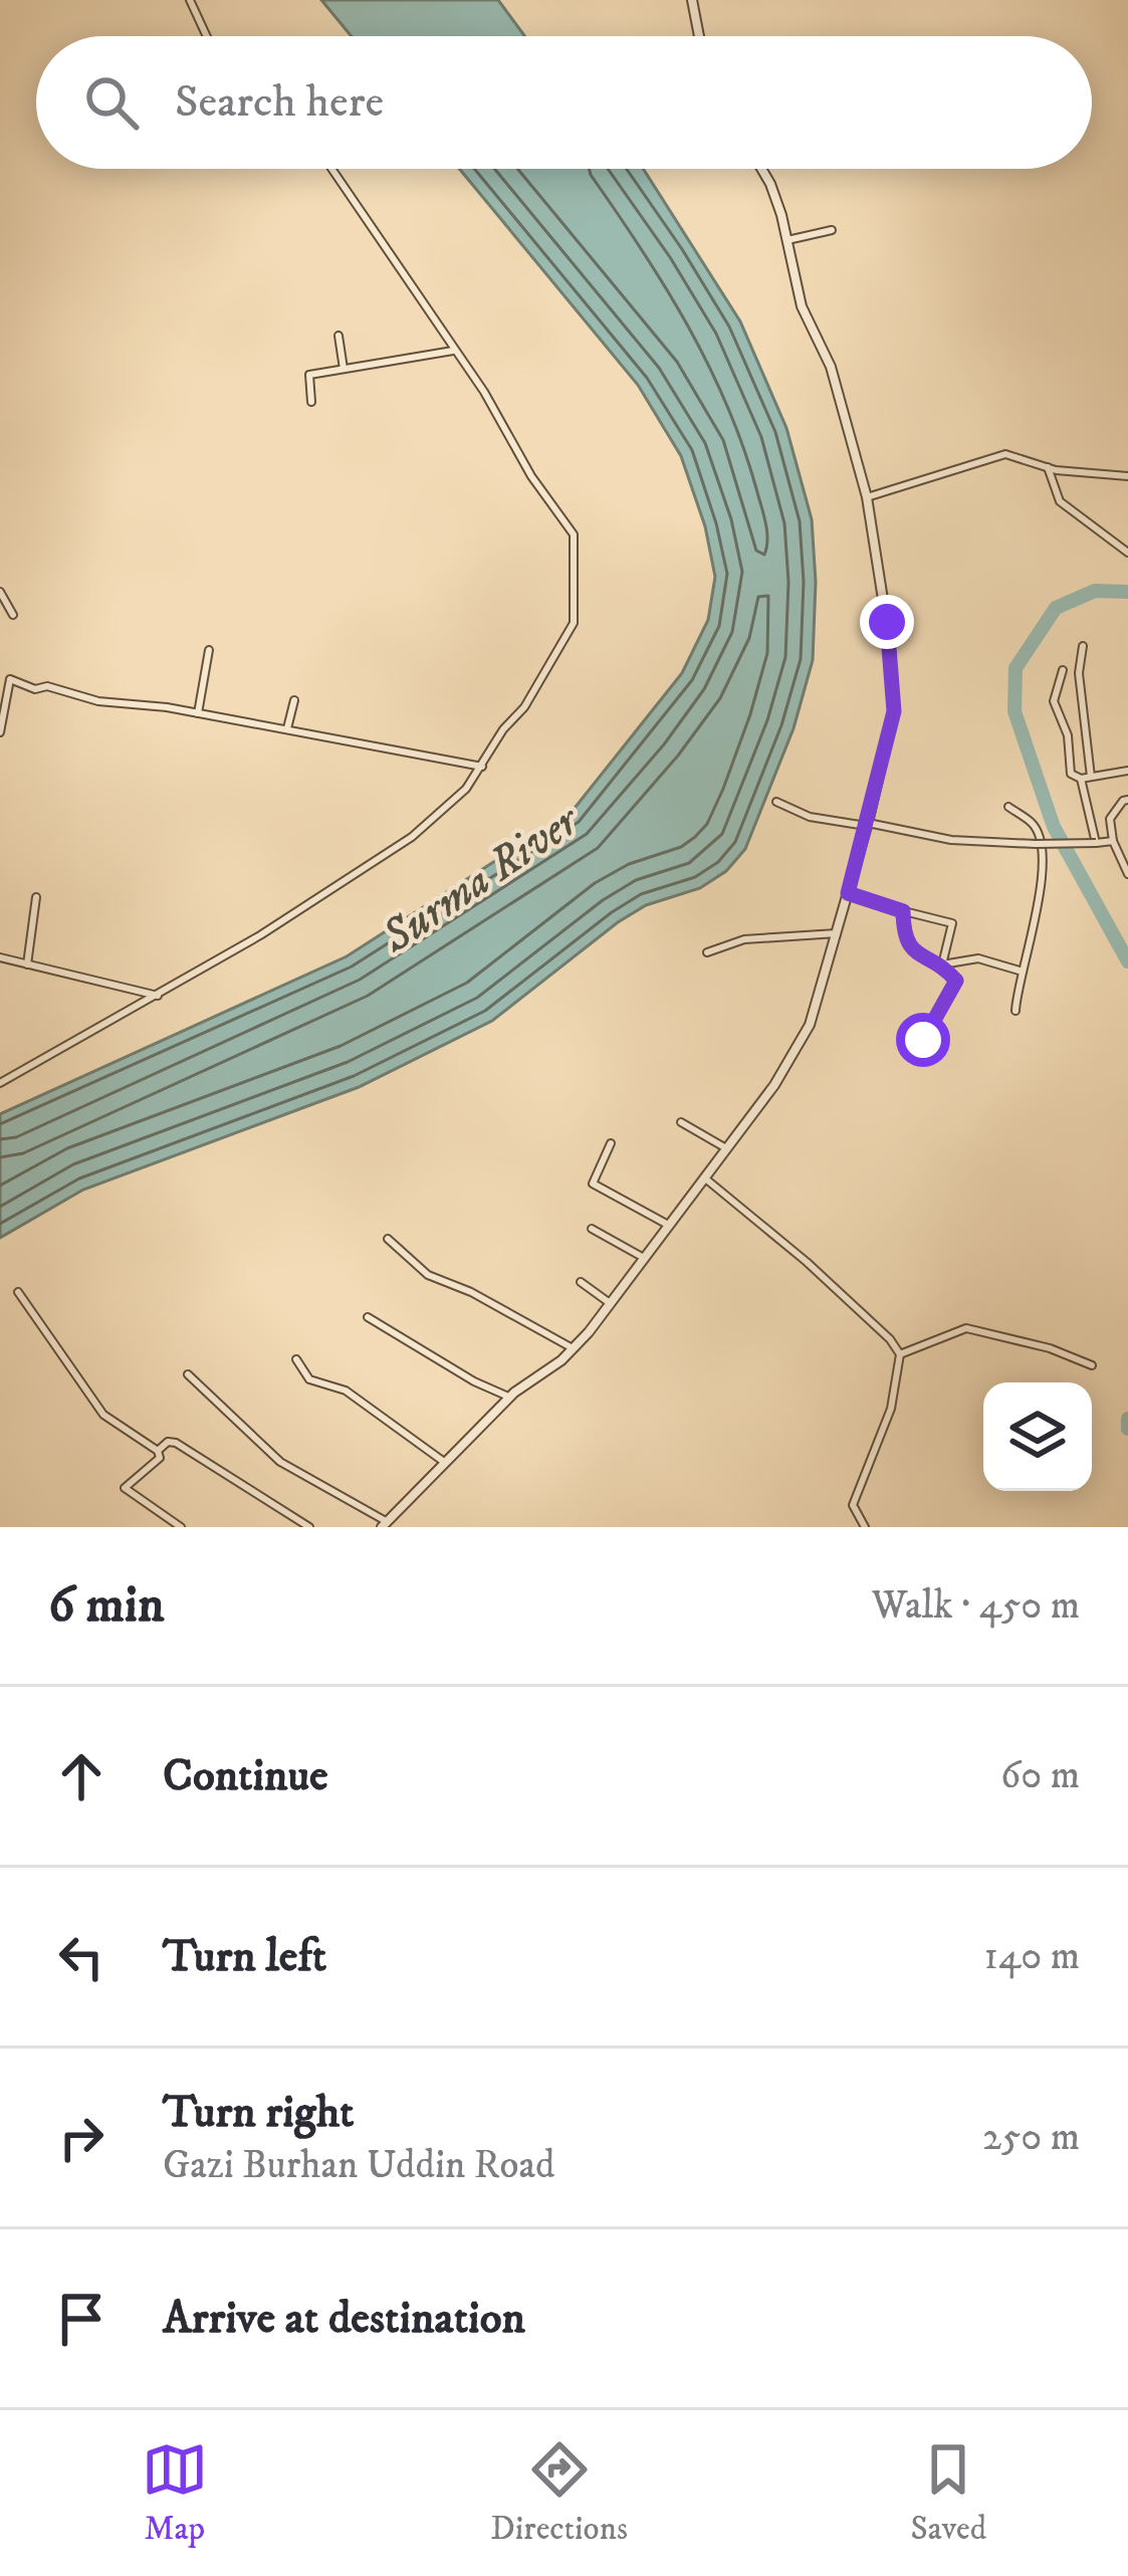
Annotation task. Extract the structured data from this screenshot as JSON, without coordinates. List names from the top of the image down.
{
  "water": ["Surma River"],
  "page": {
    "search": "Search here",
    "heading": ["6 min", "Walk · 450 m"],
    "list": [
      ["Continue", "60 m"],
      ["Turn left", "140 m"],
      ["Turn right", "Gazi Burhan Uddin Road", "250 m"],
      "Arrive at destination"
    ],
    "nav": ["Map", "Directions", "Saved"]
  }
}
